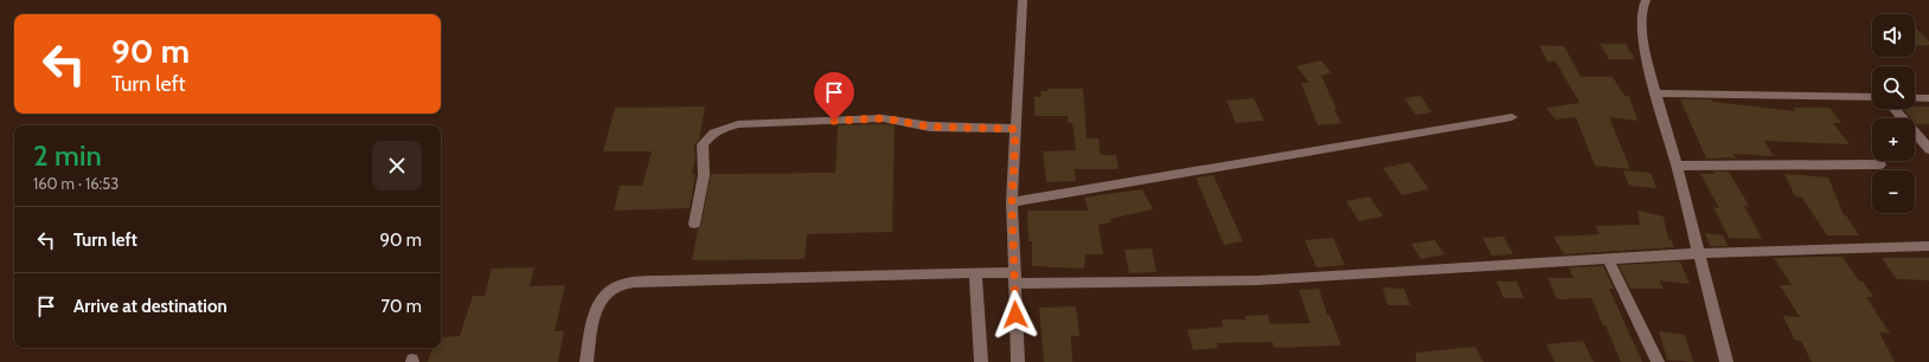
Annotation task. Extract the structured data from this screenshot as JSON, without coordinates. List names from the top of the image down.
{
  "page": {
    "map_buttons": ["+", "−"],
    "turn": ["90 m", "Turn left"],
    "heading": ["2 min", "160 m · 16:53"],
    "list": [
      {
        "name": "Turn left",
        "value": "90 m"
      },
      {
        "name": "Arrive at destination",
        "value": "70 m"
      }
    ]
  }
}
